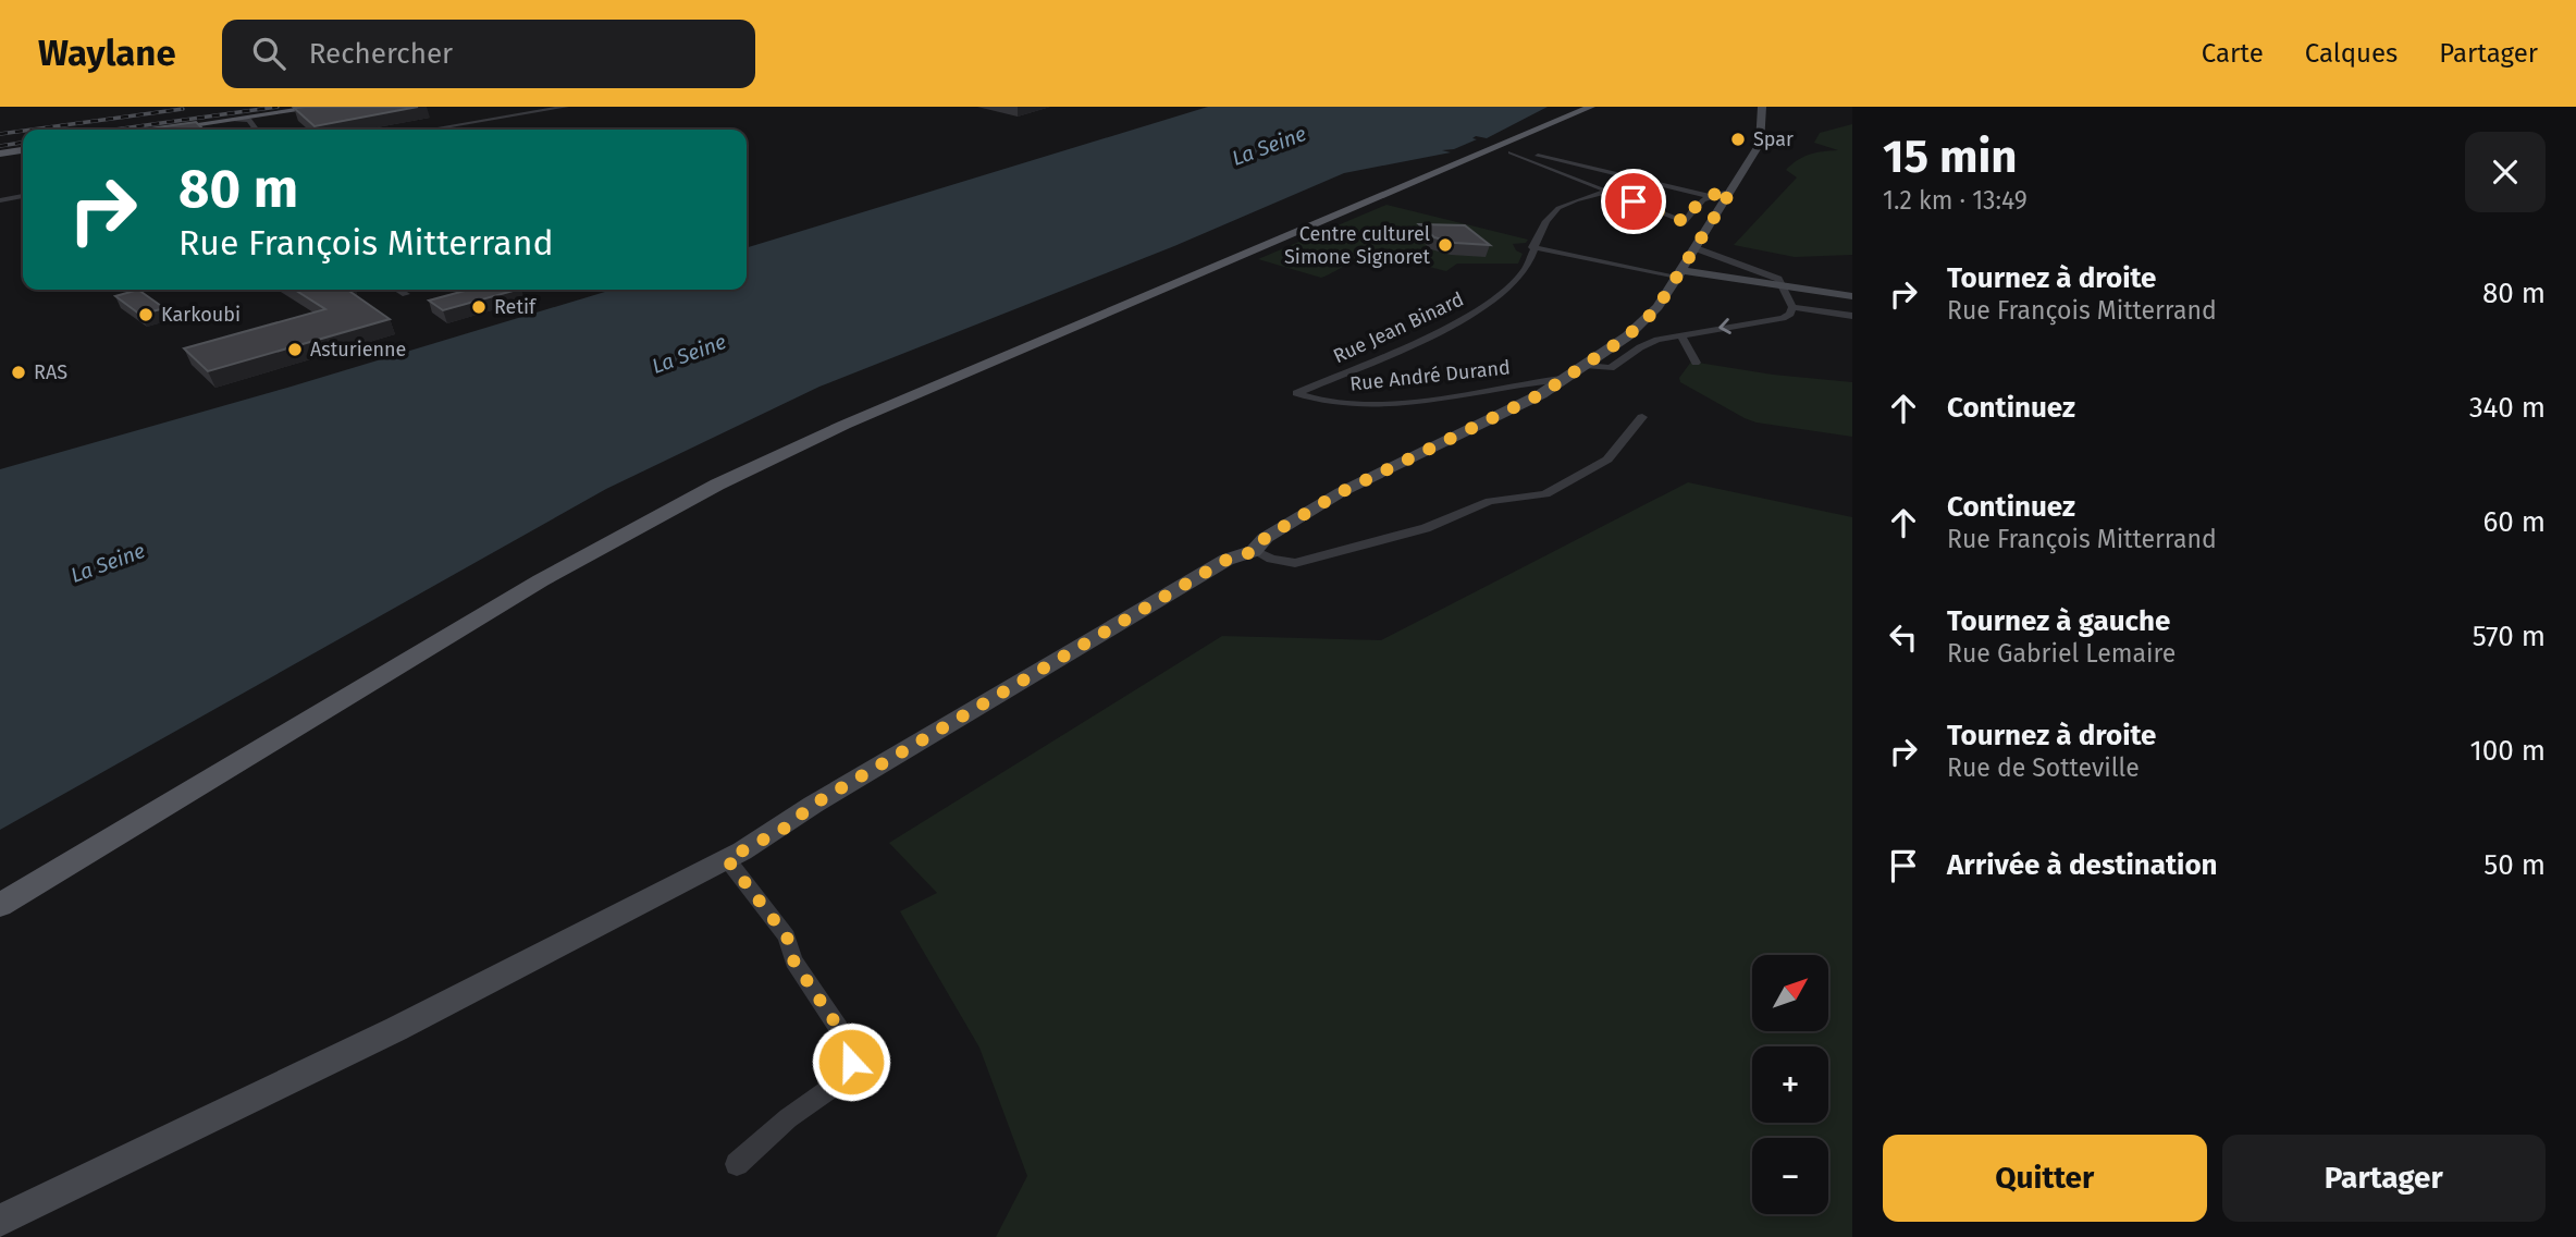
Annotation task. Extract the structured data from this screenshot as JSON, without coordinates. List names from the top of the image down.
{
  "streets": {
    "street": ["Rue Jean Binard", "Rue André Durand"]
  },
  "crossings": [
    ["Rue Jean Binard", "Rue André Durand"]
  ],
  "water": ["La Seine"],
  "places": [
    "Spar",
    "Centre culturel Simone Signoret",
    "Retif",
    "Karkoubi",
    "Asturienne",
    "RAS"
  ],
  "north": "top right",
  "page": {
    "header": "Waylane",
    "search": "Rechercher",
    "nav": ["Carte", "Calques", "Partager"],
    "heading": ["15 min", "1.2 km · 13:49"],
    "turn": ["80 m", "Rue François Mitterrand"],
    "list": [
      {
        "name": "Tournez à droite",
        "note": "Rue François Mitterrand",
        "value": "80 m"
      },
      {
        "name": "Continuez",
        "value": "340 m"
      },
      {
        "name": "Continuez",
        "note": "Rue François Mitterrand",
        "value": "60 m"
      },
      {
        "name": "Tournez à gauche",
        "note": "Rue Gabriel Lemaire",
        "value": "570 m"
      },
      {
        "name": "Tournez à droite",
        "note": "Rue de Sotteville",
        "value": "100 m"
      },
      {
        "name": "Arrivée à destination",
        "value": "50 m"
      }
    ],
    "map_buttons": ["+", "−"],
    "buttons": ["Quitter", "Partager"]
  }
}
